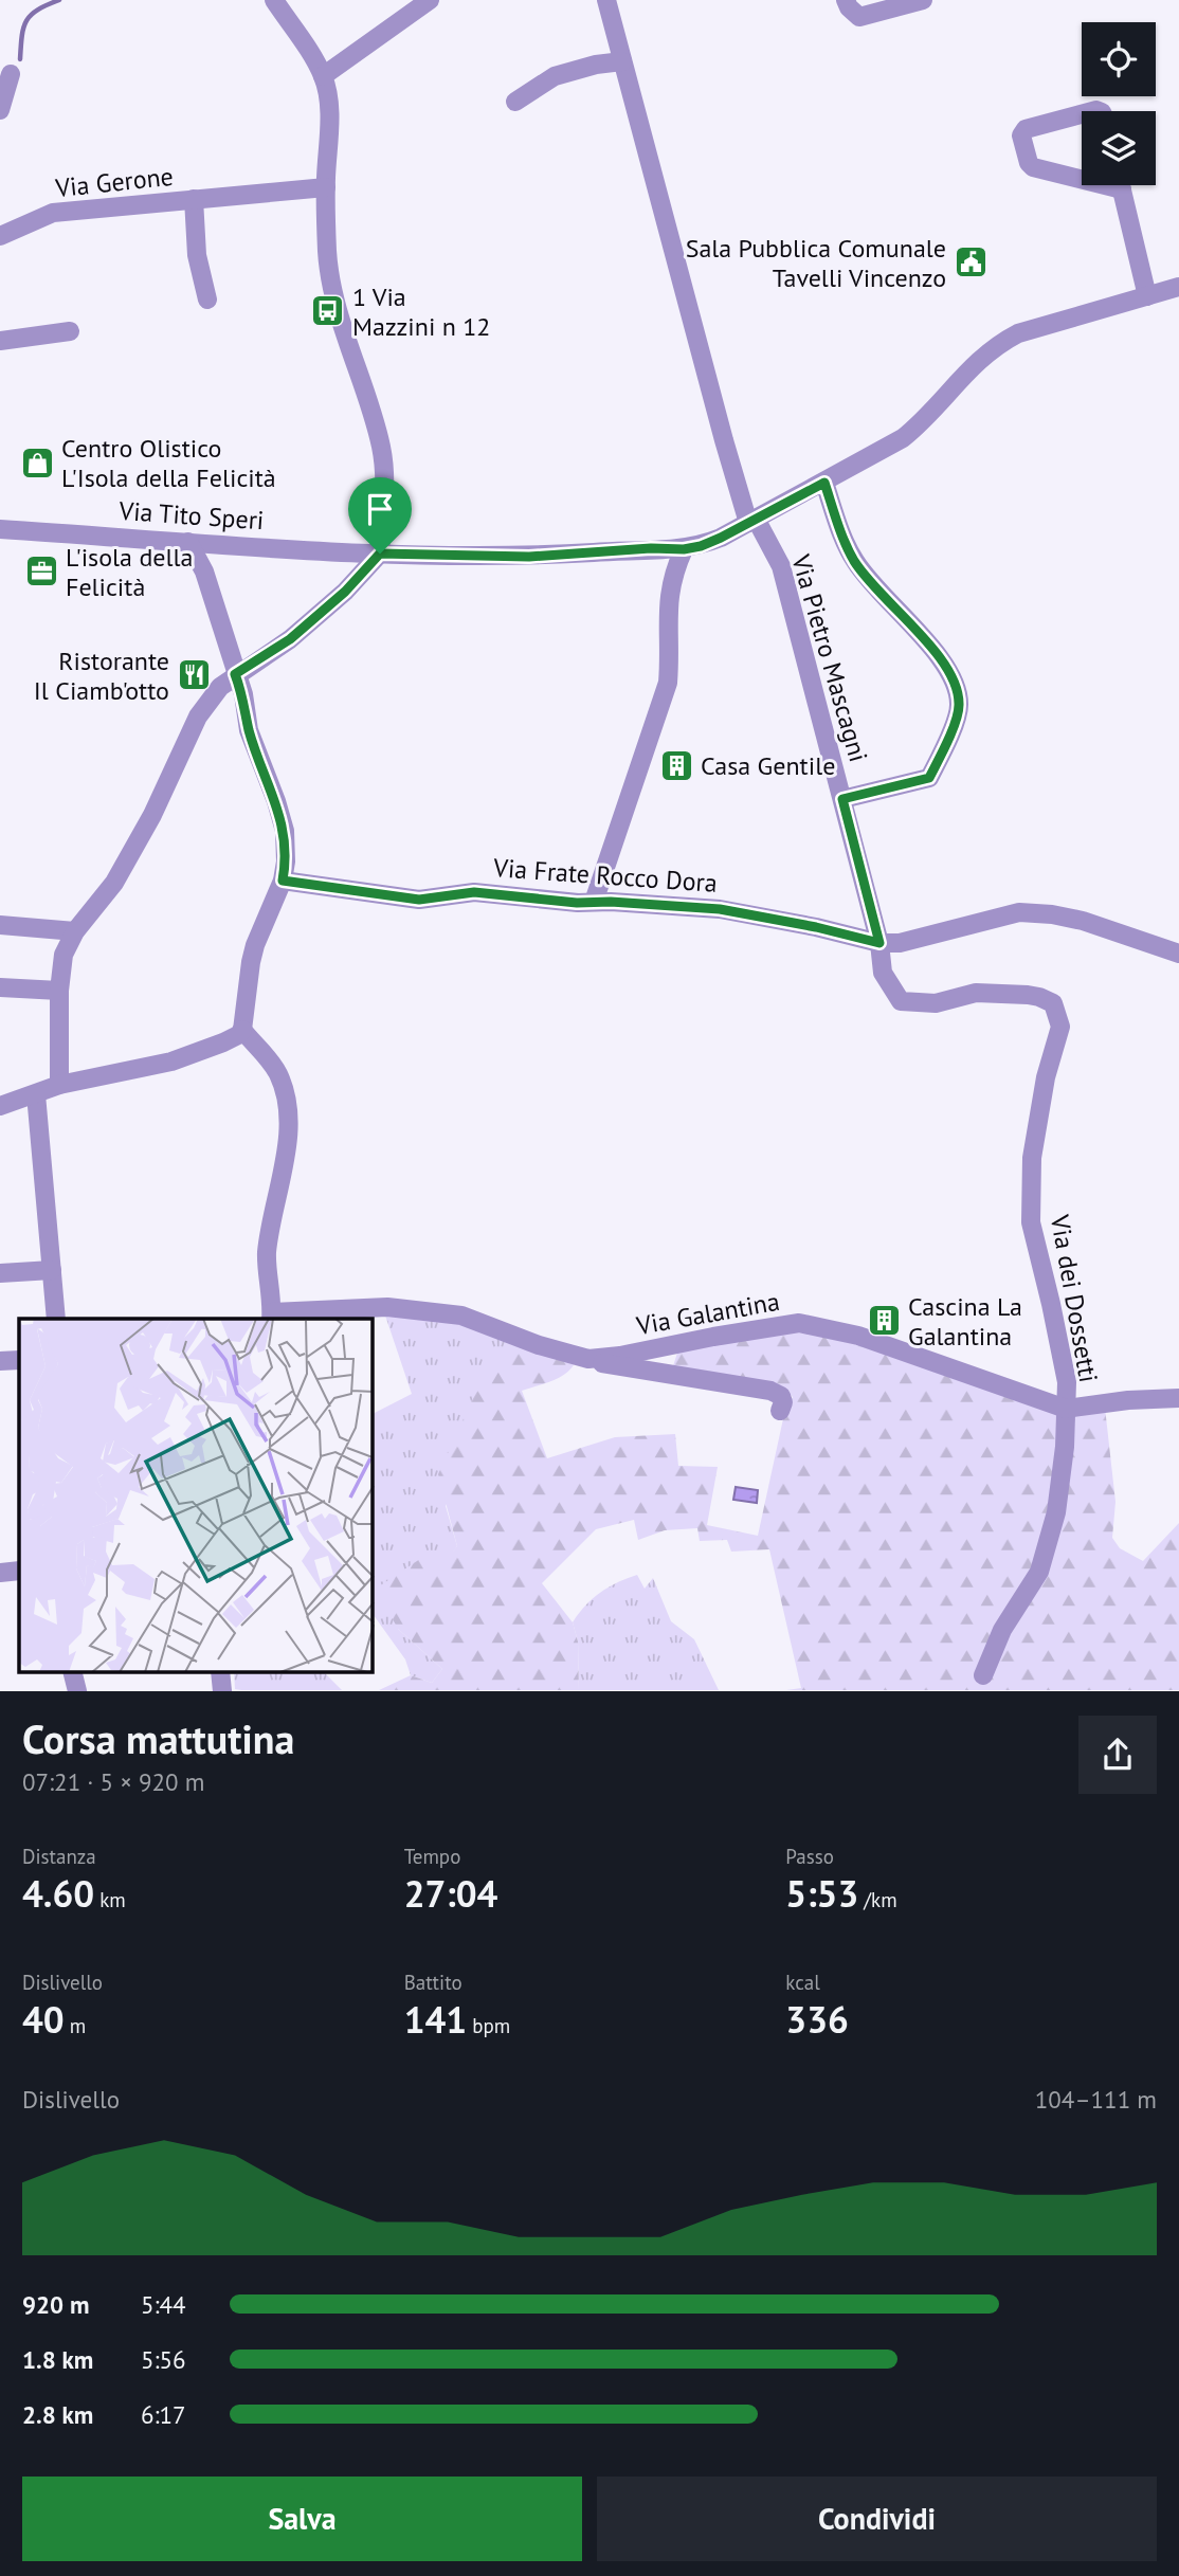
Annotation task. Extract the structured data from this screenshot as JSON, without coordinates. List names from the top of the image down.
{
  "streets": {
    "street": [
      "Via Gerone",
      "Via Tito Speri",
      "Via Pietro Mascagni",
      "Via Frate Rocco Dora",
      "Via dei Dossetti",
      "Via Galantina"
    ]
  },
  "crossings": [
    ["Via Pietro Mascagni", "Via Frate Rocco Dora"],
    ["Via Pietro Mascagni", "Via dei Dossetti"],
    ["Via Frate Rocco Dora", "Via dei Dossetti"],
    ["Via dei Dossetti", "Via Galantina"]
  ],
  "places": {
    "public building": ["Sala Pubblica Comunale Tavelli Vincenzo"],
    "bus stop": ["1 Via Mazzini n 12"],
    "shop": ["Centro Olistico L'Isola della Felicità"],
    "office": ["L'isola della Felicità"],
    "restaurant": ["Ristorante Il Ciamb'otto"],
    "building": ["Casa Gentile", "Cascina La Galantina"]
  },
  "page": {
    "heading": ["Corsa mattutina", "07:21 · 5 × 920 m"],
    "stats": [
      ["Distanza", "4.60 km"],
      ["Tempo", "27:04"],
      ["Passo", "5:53 /km"],
      ["Dislivello", "40 m"],
      ["Battito", "141 bpm"],
      ["kcal", "336"]
    ],
    "chart": ["Dislivello", "104–111 m"],
    "list": [
      {
        "name": "920 m",
        "note": "5:44"
      },
      {
        "name": "1.8 km",
        "note": "5:56"
      },
      {
        "name": "2.8 km",
        "note": "6:17"
      }
    ],
    "buttons": ["Salva", "Condividi"]
  }
}
